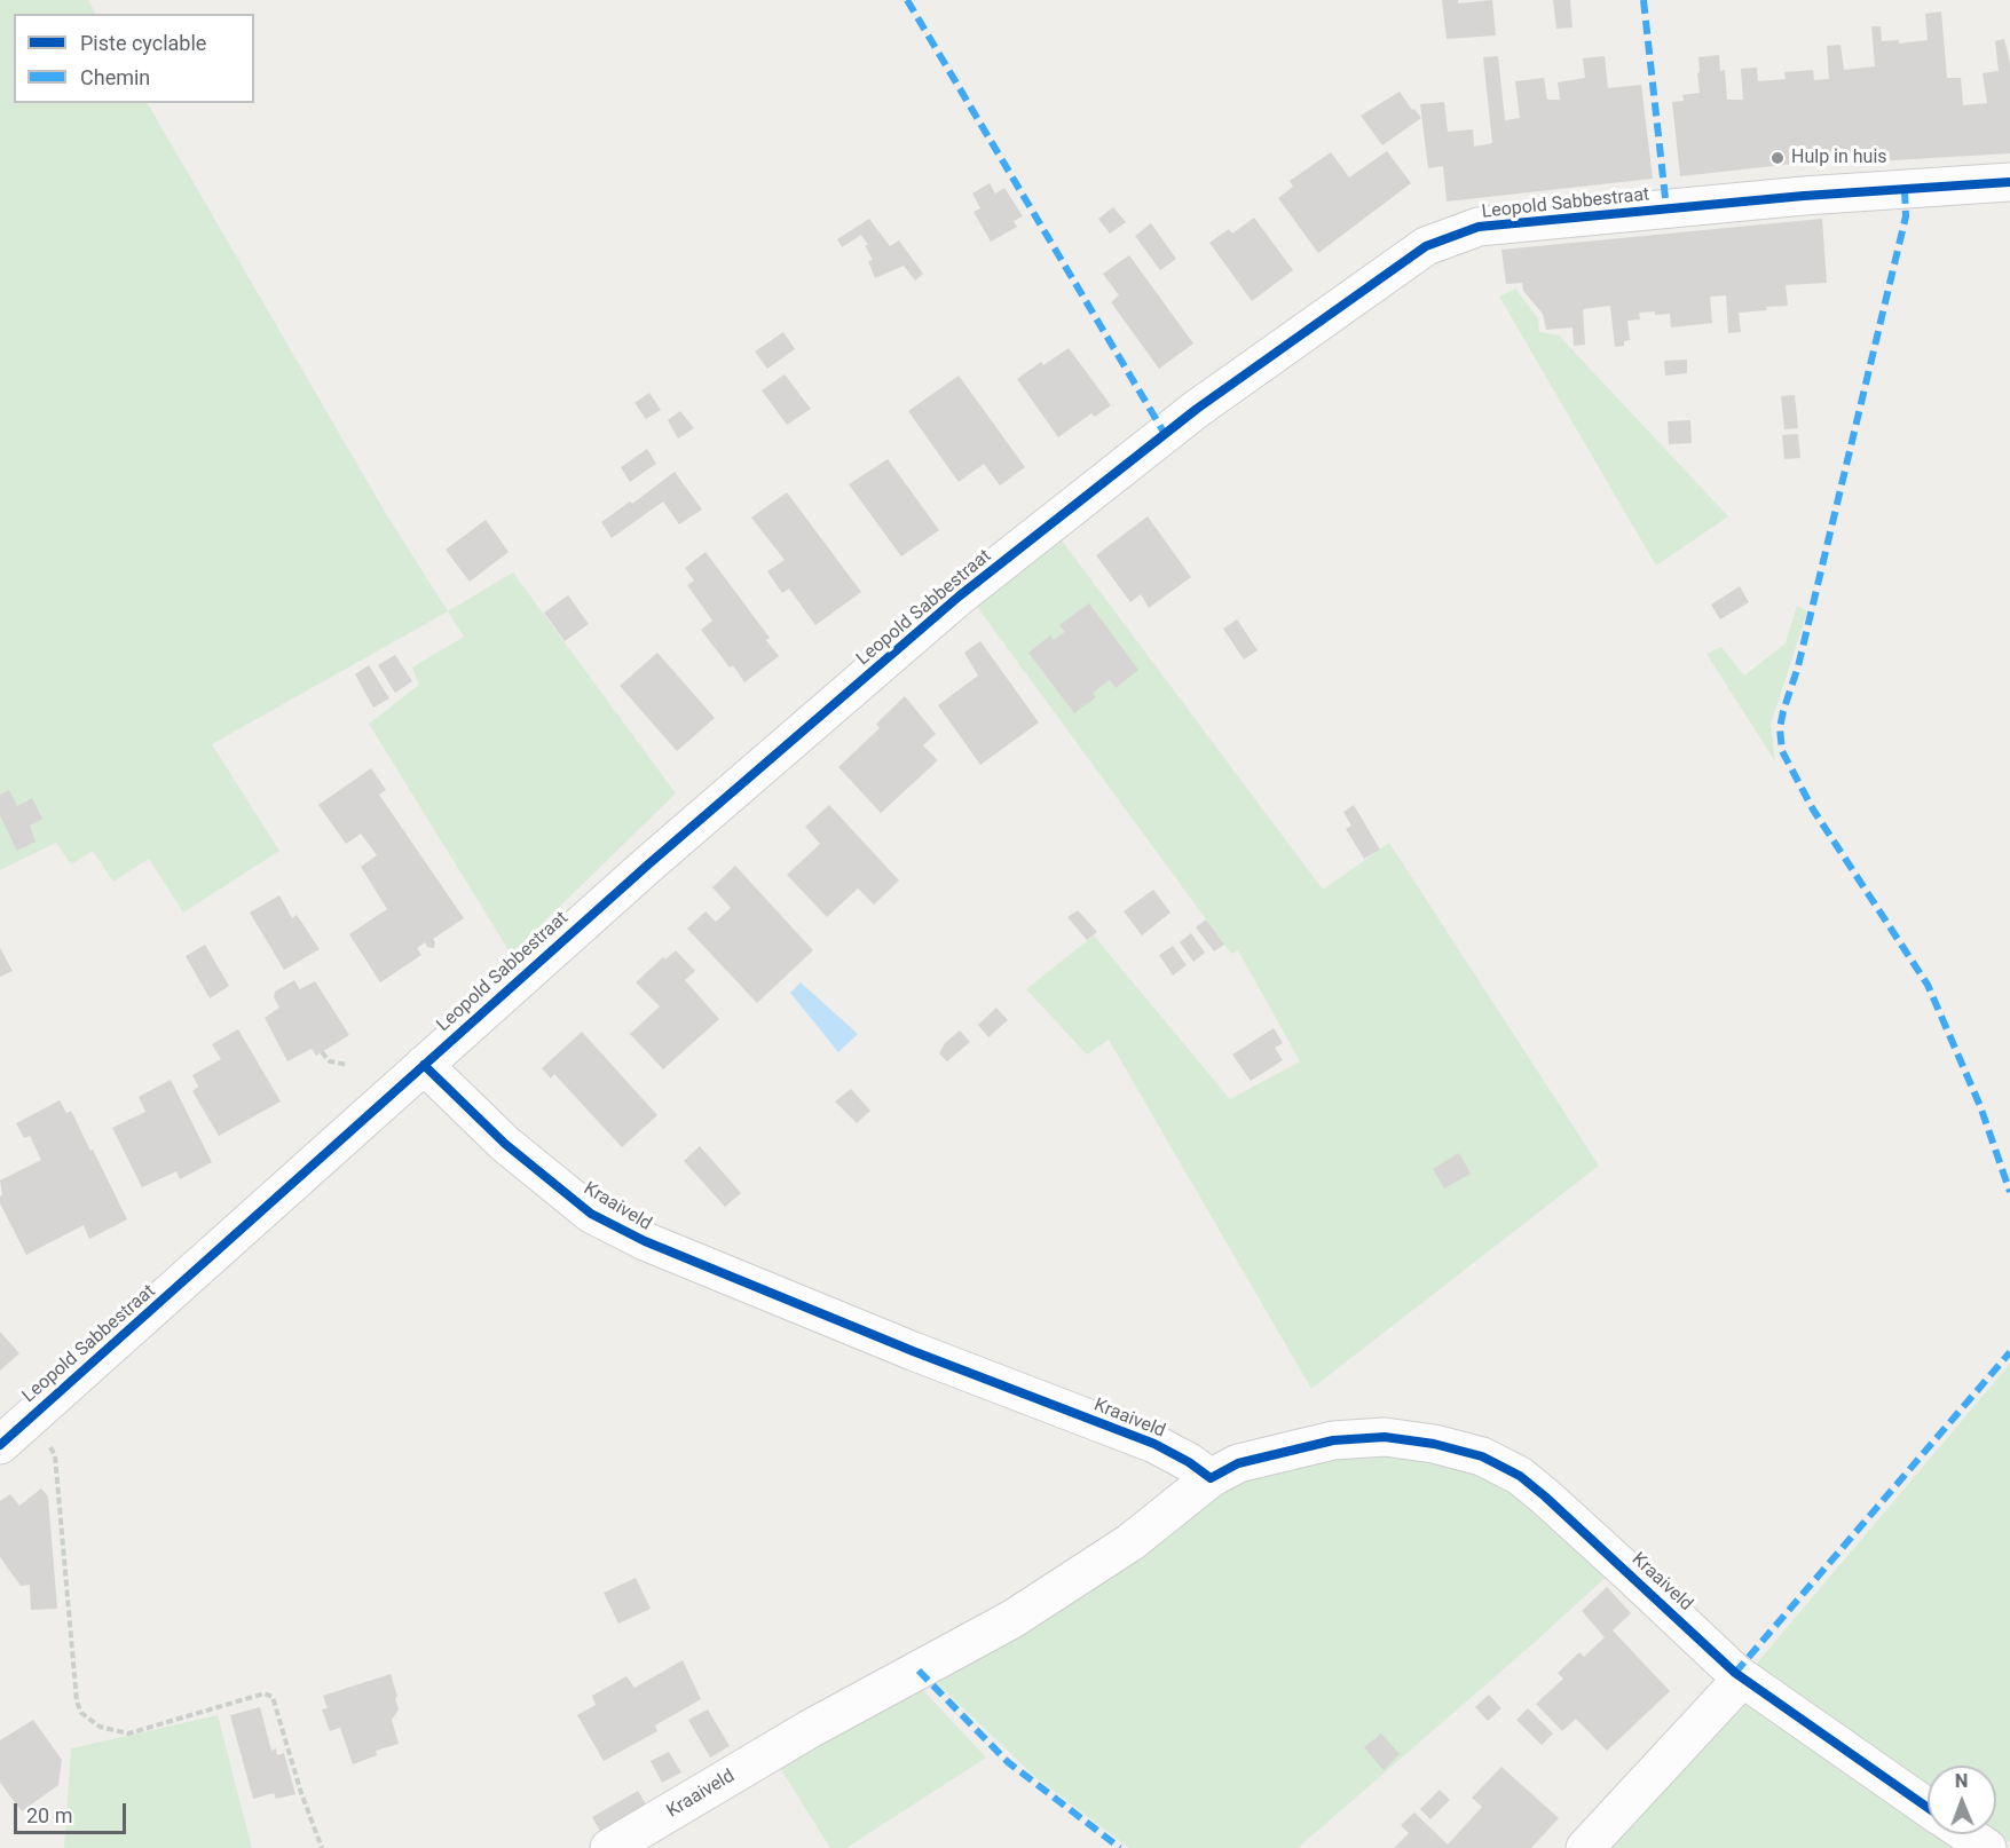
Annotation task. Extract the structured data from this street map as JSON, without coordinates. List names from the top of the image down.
{
  "streets": {
    "street": ["Leopold Sabbestraat", "Kraaiveld"]
  },
  "crossings": [
    ["Leopold Sabbestraat", "Kraaiveld"]
  ],
  "places": ["Hulp in huis"],
  "legend": ["Piste cyclable", "Chemin"],
  "scale_bar": "20 m",
  "north": "top"
}
